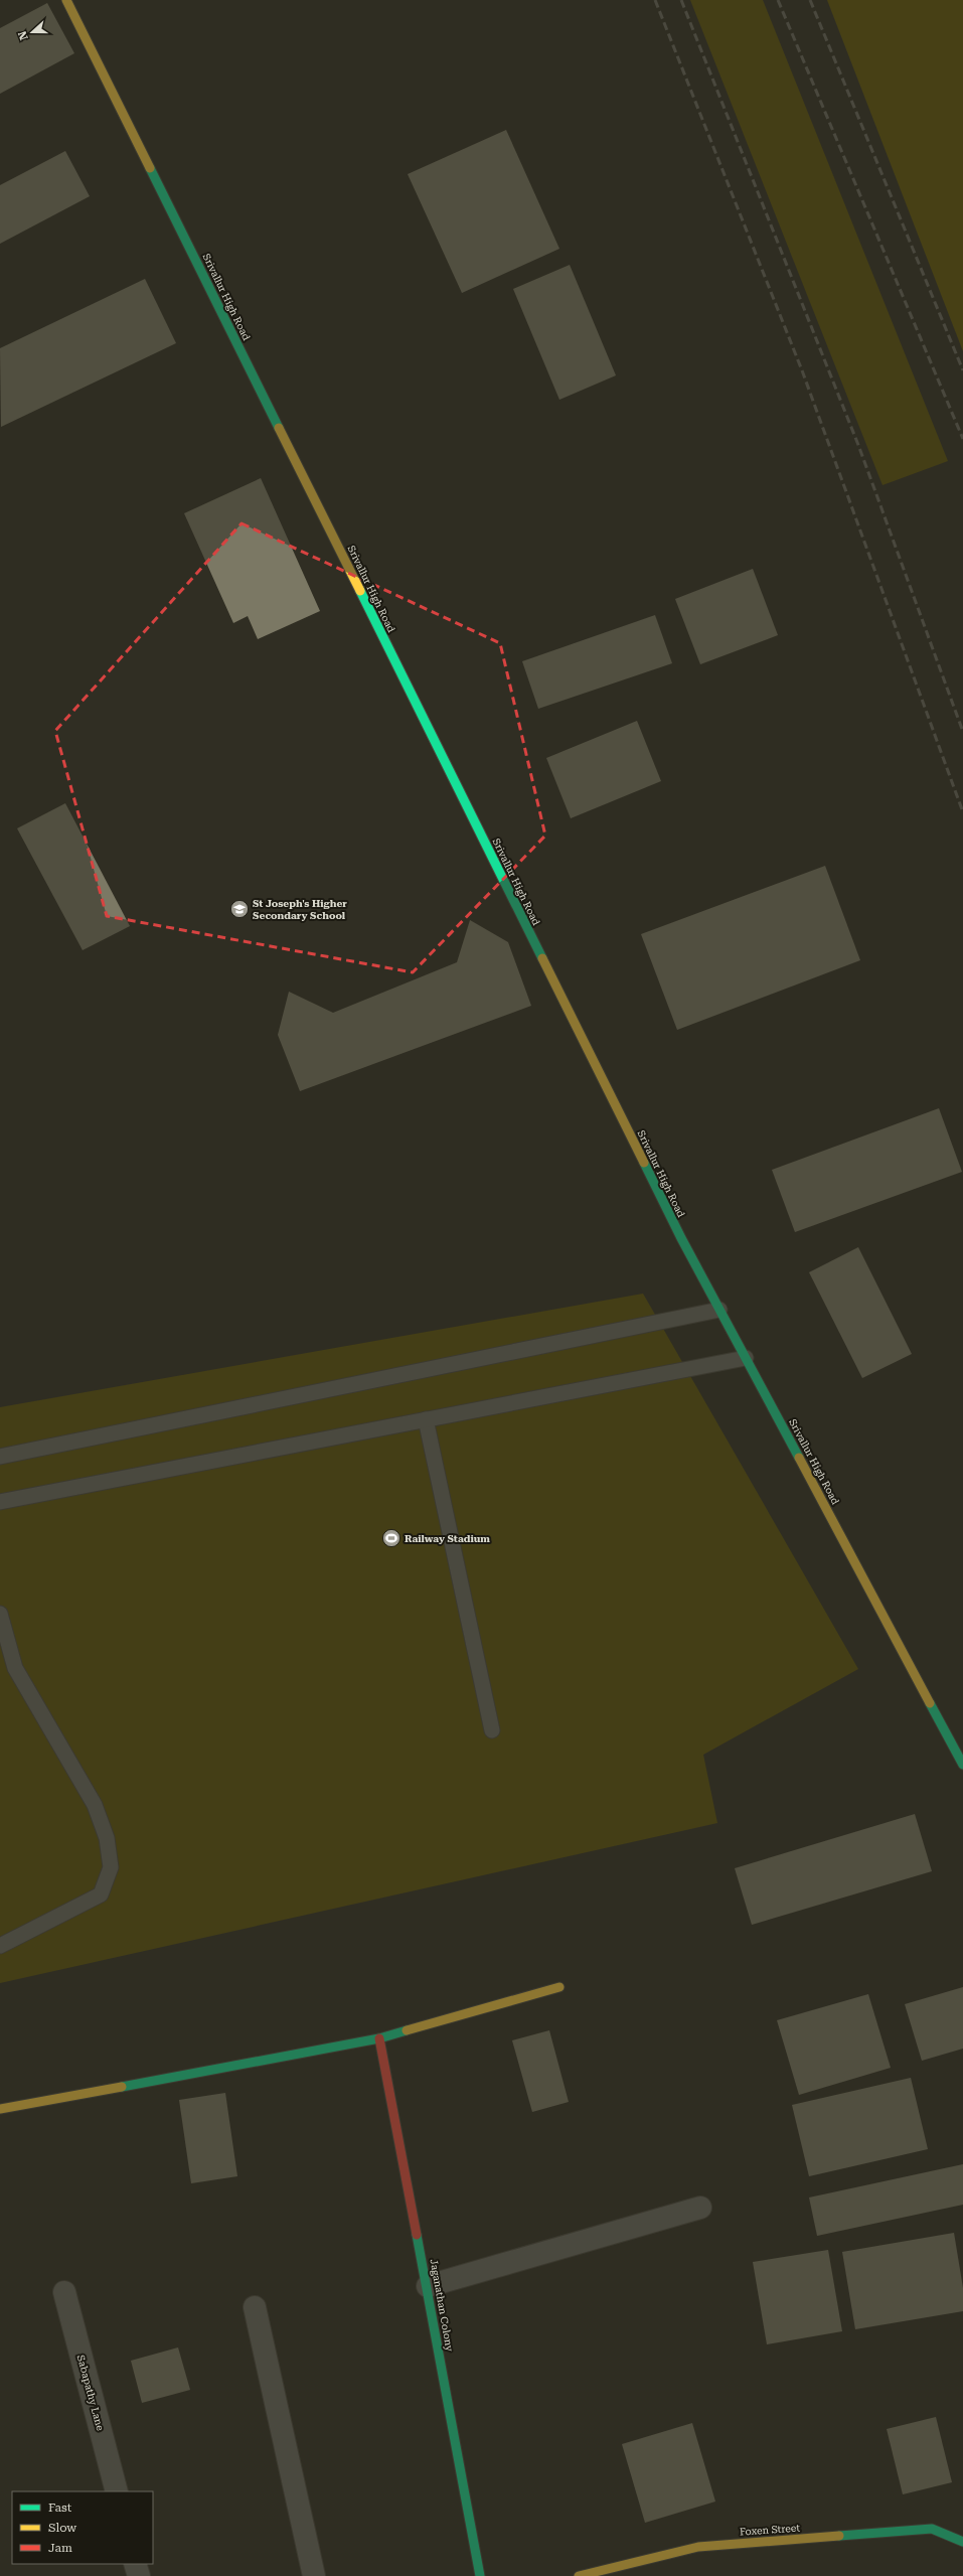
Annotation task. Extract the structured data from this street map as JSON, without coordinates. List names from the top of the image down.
{
  "streets": {
    "street": [
      "Srivallur High Road",
      "Jaganathan Colony",
      "Sabapathy Lane",
      "Foxen Street"
    ]
  },
  "places": {
    "school or university": ["St Joseph's Higher Secondary School"],
    "sports": ["Railway Stadium"]
  },
  "legend": ["Fast", "Slow", "Jam"],
  "north": "left"
}
